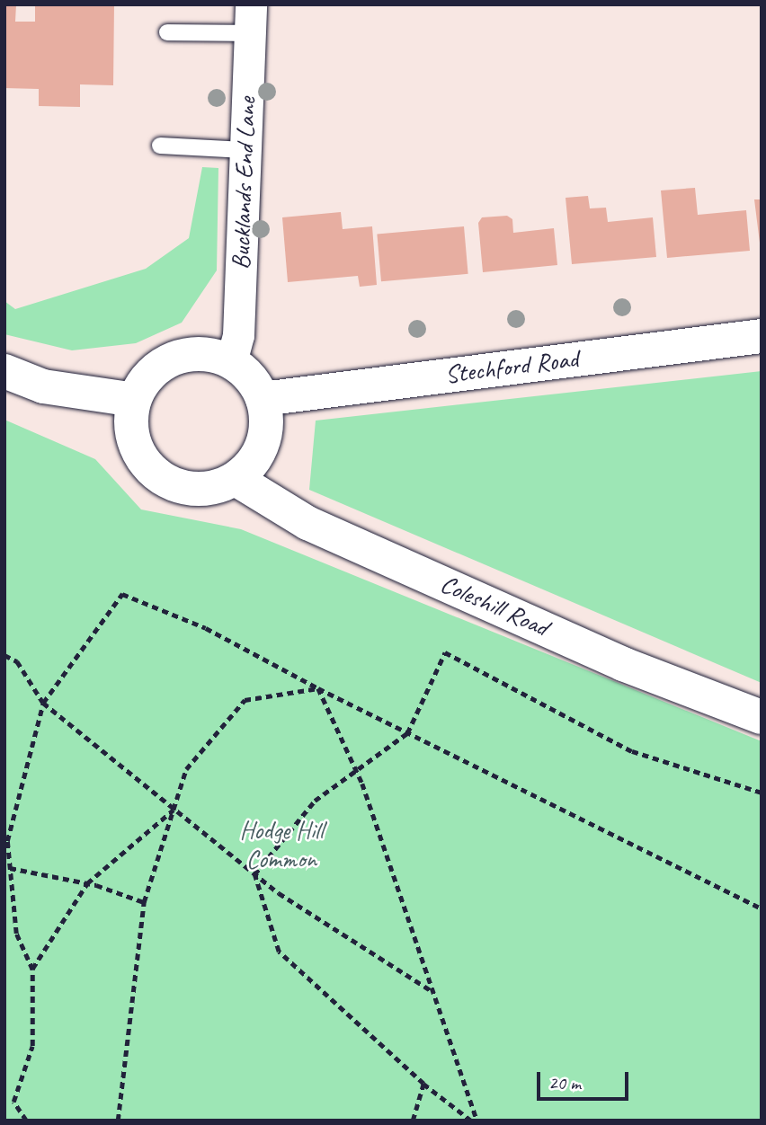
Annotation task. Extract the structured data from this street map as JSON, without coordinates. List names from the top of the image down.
{
  "streets": {
    "main road": ["Stechford Road", "Coleshill Road"],
    "street": ["Bucklands End Lane"]
  },
  "crossings": [
    ["Bucklands End Lane", "Stechford Road"],
    ["Bucklands End Lane", "Coleshill Road"],
    ["Stechford Road", "Coleshill Road"]
  ],
  "parks": ["Hodge Hill Common"],
  "scale_bar": "20 m"
}
